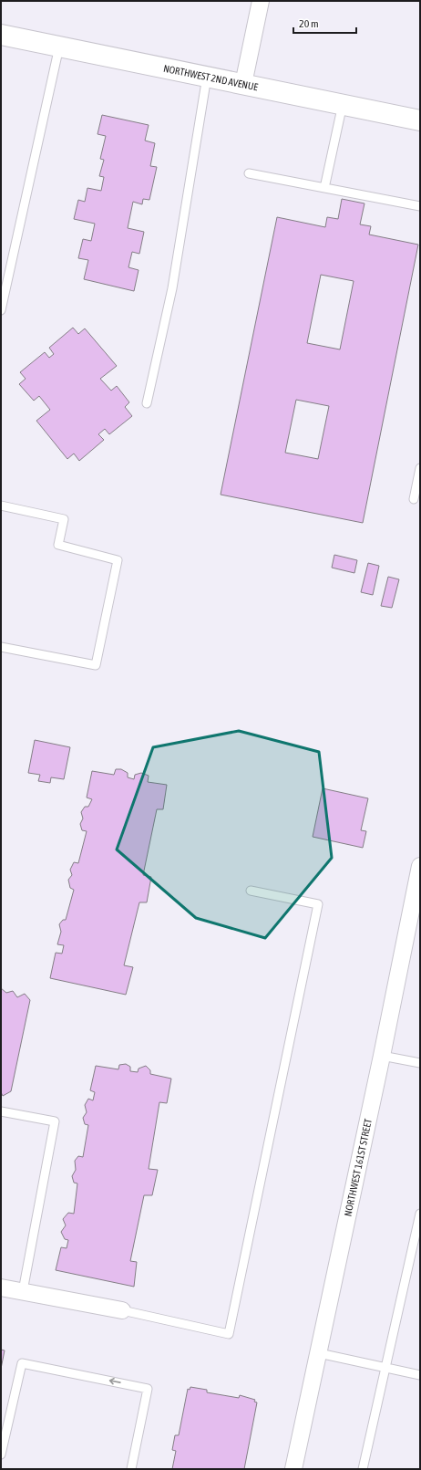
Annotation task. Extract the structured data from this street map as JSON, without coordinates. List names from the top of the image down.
{
  "streets": {
    "street": ["NORTHWEST 2ND AVENUE", "NORTHWEST 161ST STREET"]
  },
  "scale_bar": "20 m"
}
